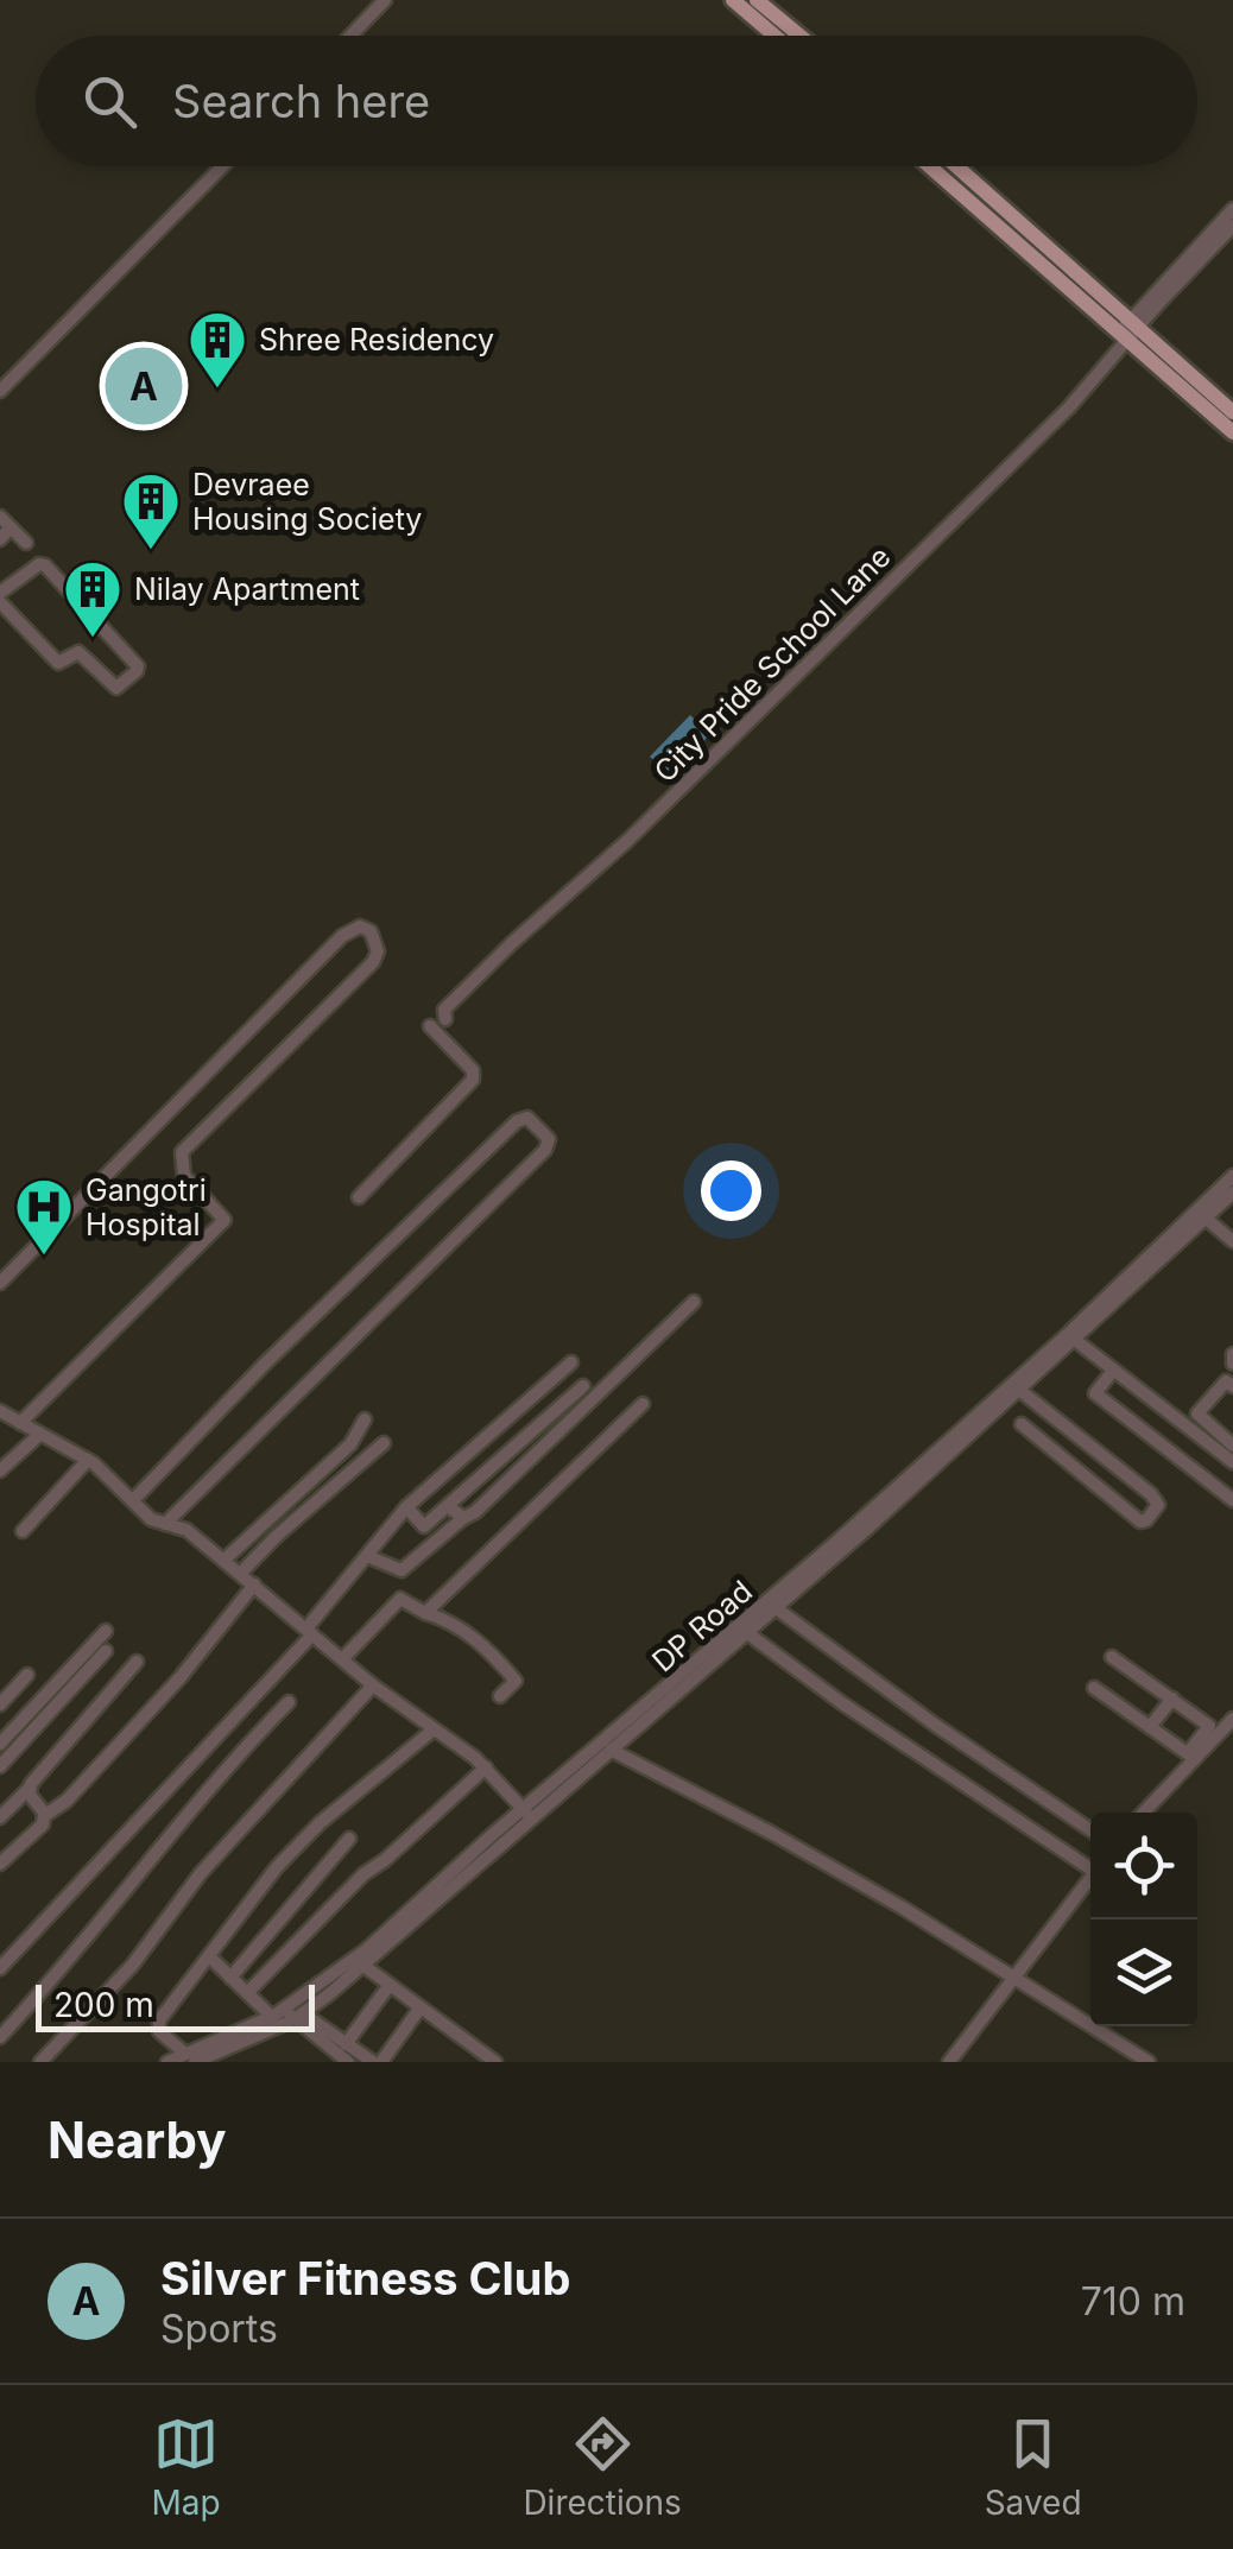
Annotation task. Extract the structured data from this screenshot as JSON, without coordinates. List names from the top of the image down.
{
  "streets": {
    "street": ["City Pride School Lane", "DP Road"]
  },
  "places": {
    "building": ["Shree Residency", "Devraee Housing Society", "Nilay Apartment"],
    "hospital": ["Gangotri Hospital"]
  },
  "scale_bar": "200 m",
  "page": {
    "search": "Search here",
    "pins": "A",
    "scale": "200 m",
    "heading": "Nearby",
    "list": [
      {
        "mark": "A",
        "name": "Silver Fitness Club",
        "note": "Sports",
        "value": "710 m"
      }
    ],
    "nav": ["Map", "Directions", "Saved"]
  }
}
